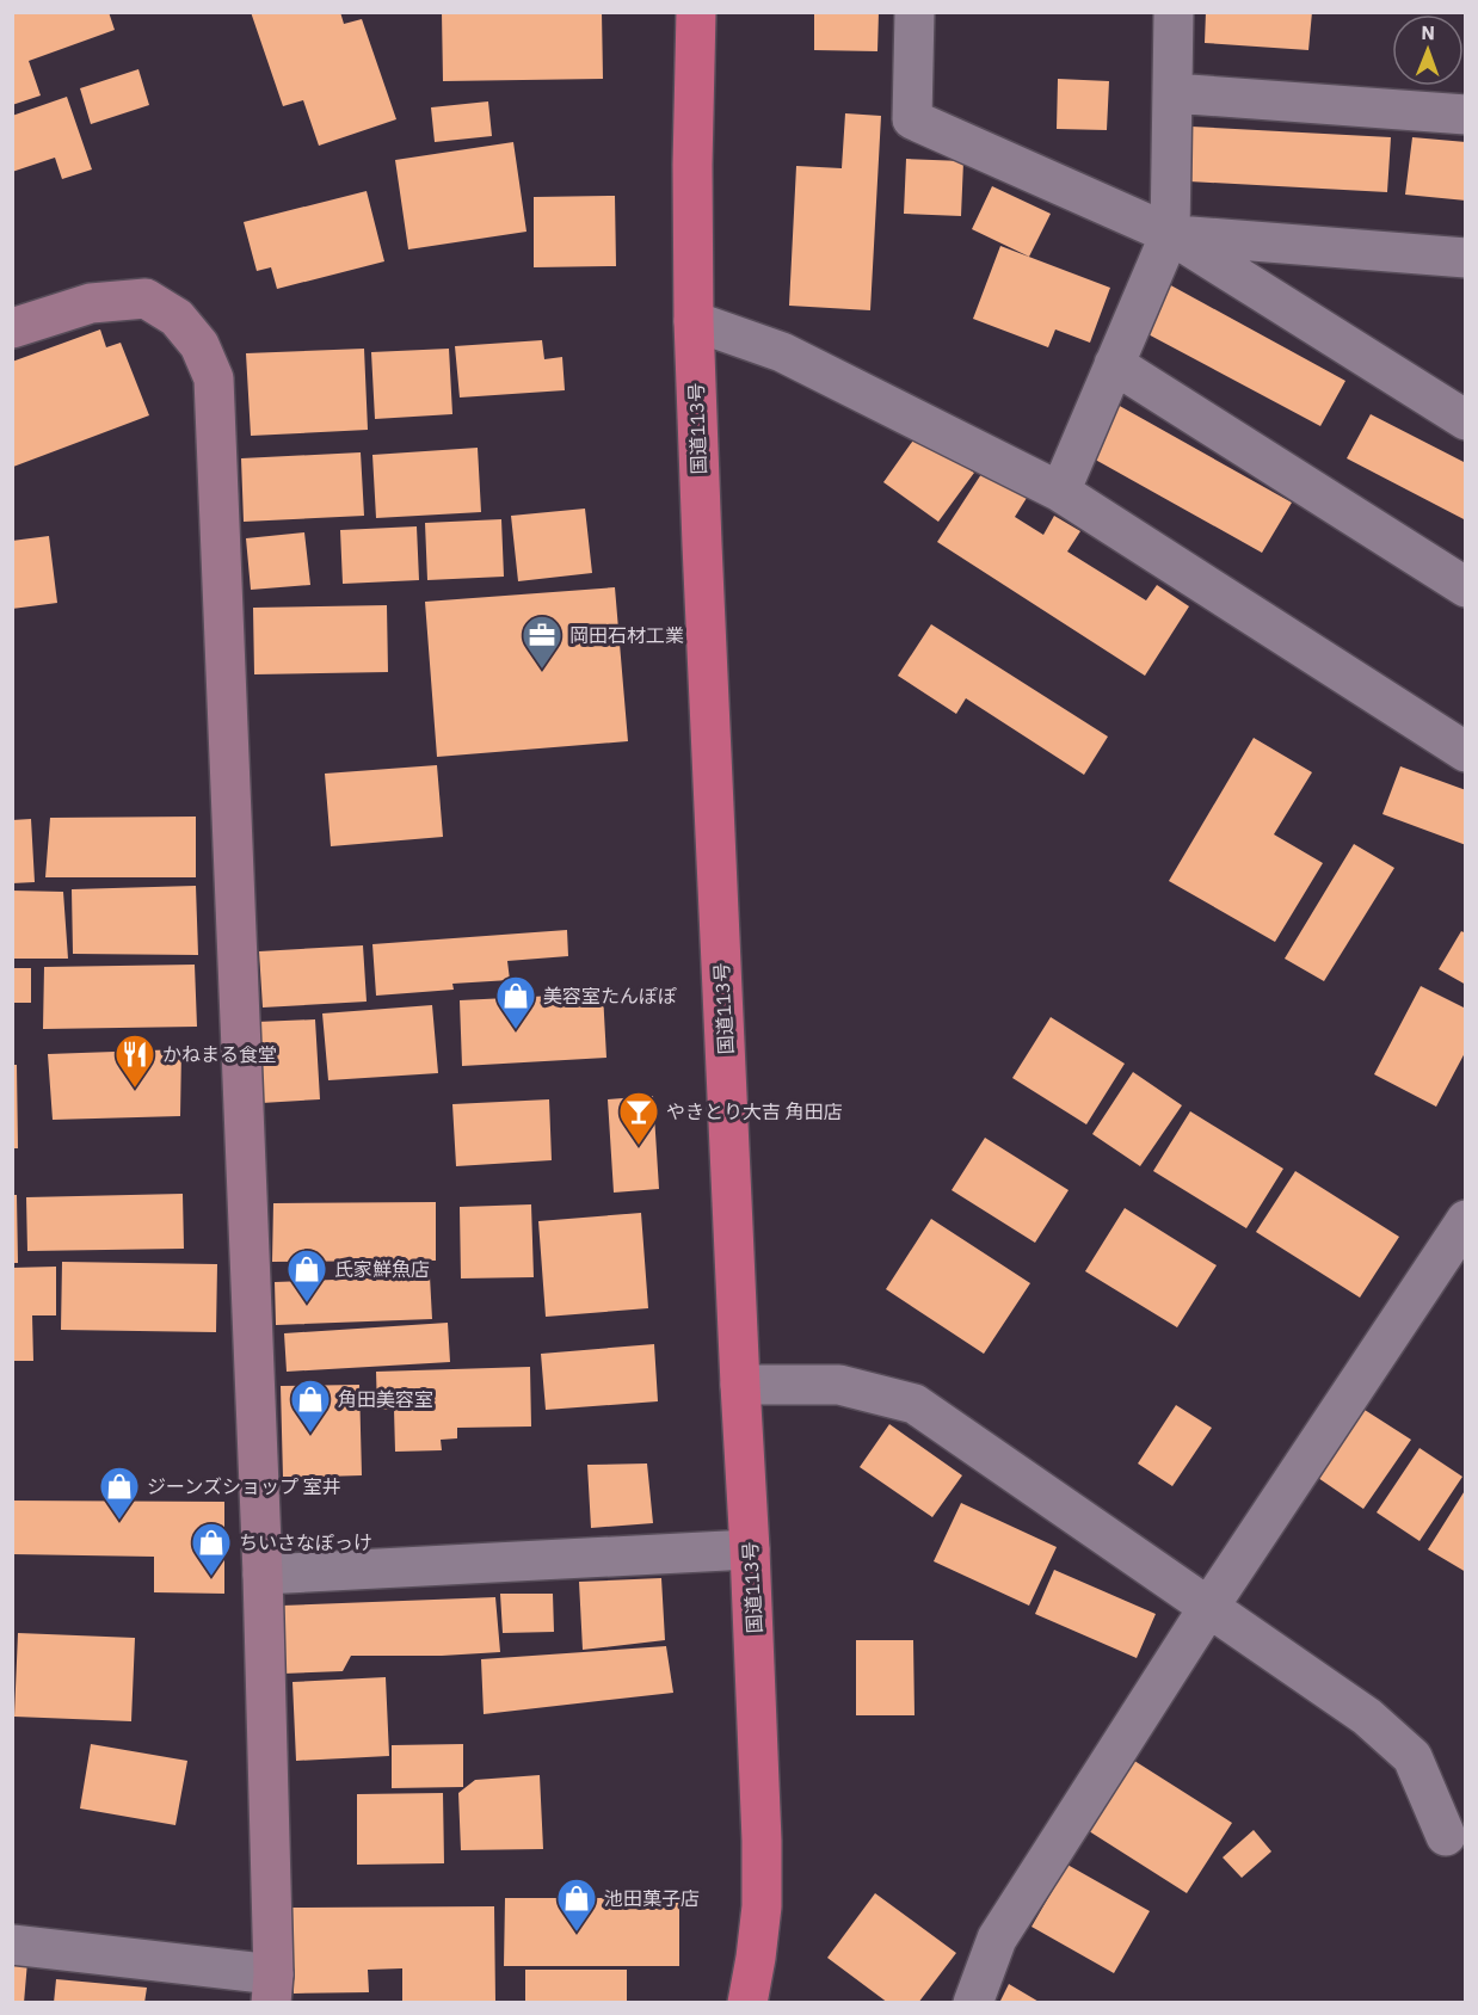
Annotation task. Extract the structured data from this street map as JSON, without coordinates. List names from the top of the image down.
{
  "streets": {
    "highway": ["国道113号"]
  },
  "places": {
    "office": ["岡田石材工業"],
    "shop": [
      "美容室たんぽぽ",
      "氏家鮮魚店",
      "角田美容室",
      "ジーンズショップ 室井",
      "ちいさなぽっけ",
      "池田菓子店"
    ],
    "restaurant": ["かねまる食堂"],
    "bar": ["やきとり大吉 角田店"]
  },
  "north": "top"
}
